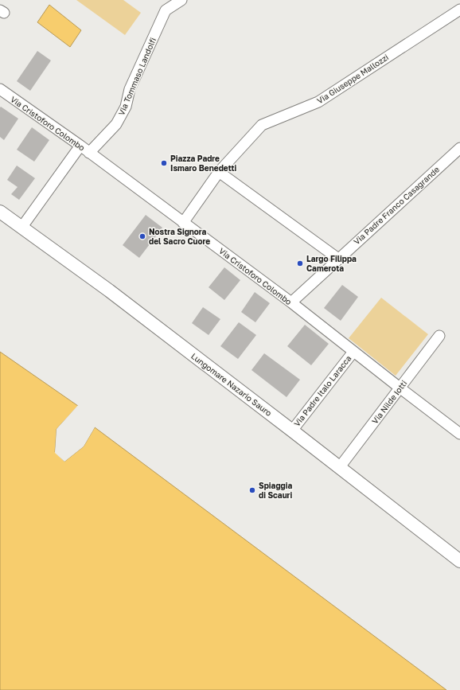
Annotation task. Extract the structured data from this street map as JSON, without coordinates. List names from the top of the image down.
{
  "streets": {
    "street": [
      "Via Tommaso Landolfi",
      "Via Giuseppe Mallozzi",
      "Via Cristoforo Colombo",
      "Via Padre Franco Casagrande",
      "Lungomare Nazario Sauro",
      "Via Padre Italo Laracca",
      "Via Nilde Iotti"
    ]
  },
  "crossings": [
    ["Via Tommaso Landolfi", "Via Cristoforo Colombo"],
    ["Via Giuseppe Mallozzi", "Via Cristoforo Colombo"],
    ["Via Cristoforo Colombo", "Via Padre Franco Casagrande"],
    ["Via Cristoforo Colombo", "Via Padre Italo Laracca"],
    ["Via Cristoforo Colombo", "Via Nilde Iotti"],
    ["Lungomare Nazario Sauro", "Via Padre Italo Laracca"],
    ["Lungomare Nazario Sauro", "Via Nilde Iotti"]
  ],
  "places": [
    "Piazza Padre Ismaro Benedetti",
    "Nostra Signora del Sacro Cuore",
    "Largo Filippa Camerota",
    "Spiaggia di Scauri"
  ]
}
